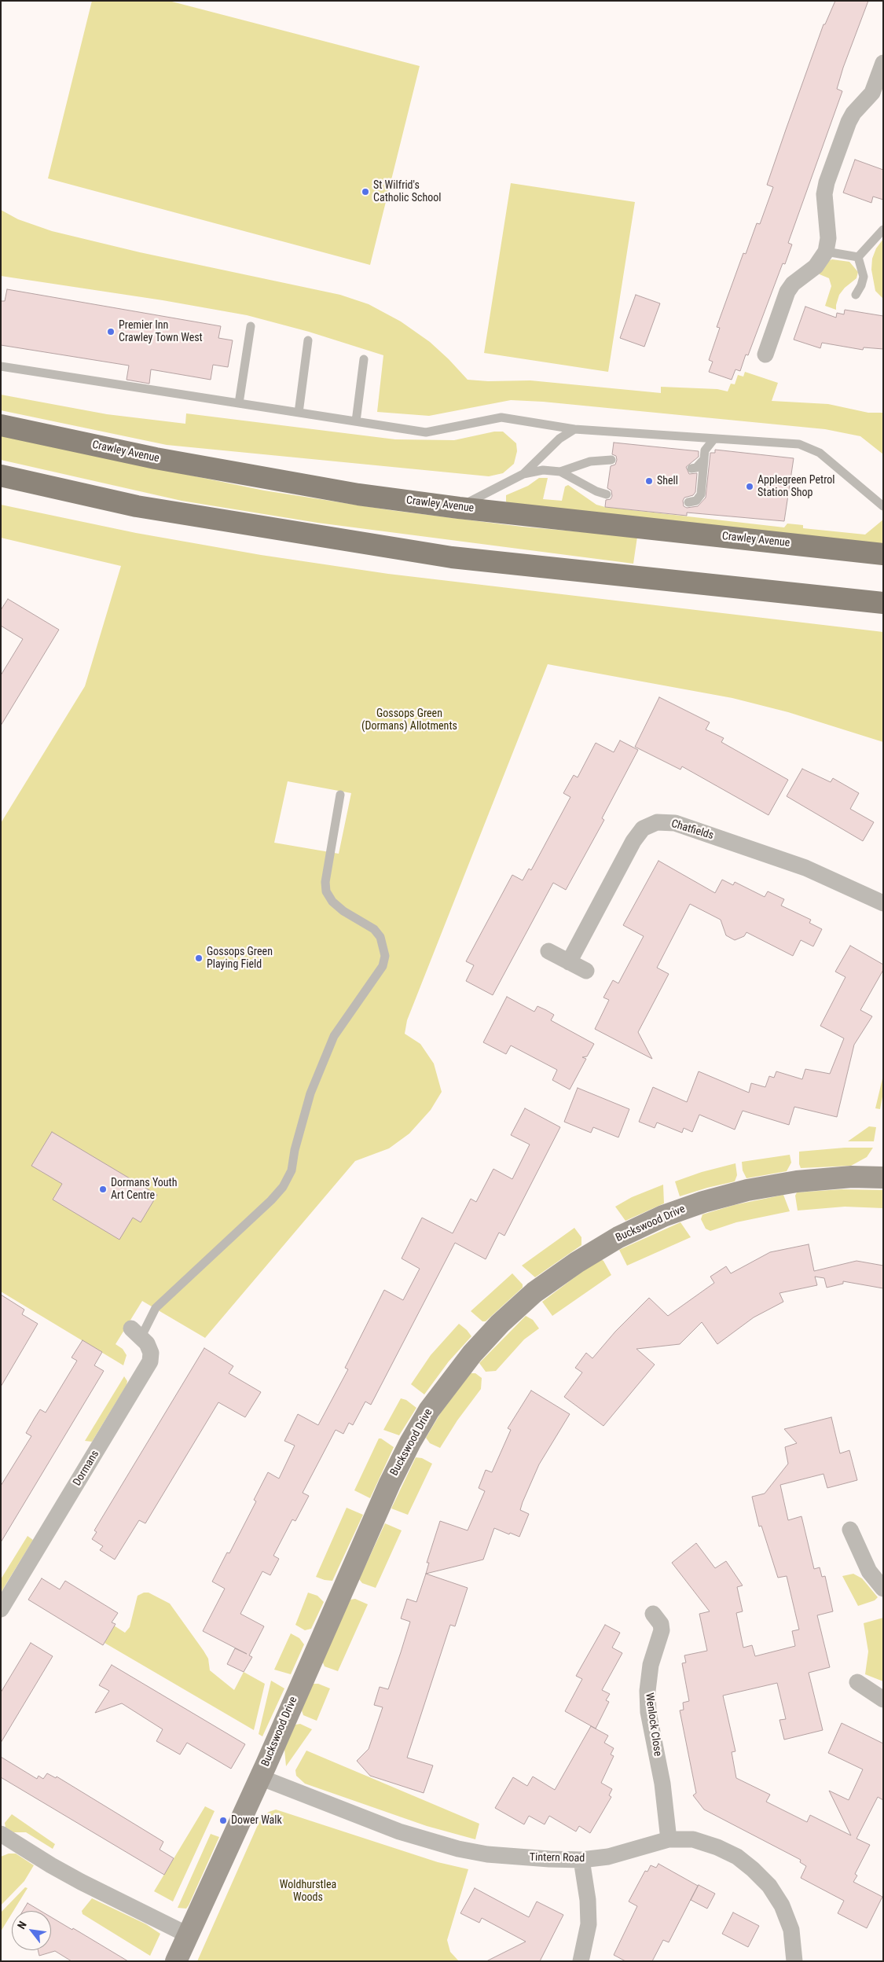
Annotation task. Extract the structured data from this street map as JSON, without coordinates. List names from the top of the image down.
{
  "streets": {
    "main road": ["Crawley Avenue"],
    "street": [
      "Chatfields",
      "Buckswood Drive",
      "Dormans",
      "Wenlock Close",
      "Tintern Road"
    ]
  },
  "crossings": [
    ["Buckswood Drive", "Tintern Road"],
    ["Wenlock Close", "Tintern Road"]
  ],
  "parks": ["Gossops Green (Dormans) Allotments", "Woldhurstlea Woods"],
  "places": [
    "St Wilfrid's Catholic School",
    "Premier Inn Crawley Town West",
    "Shell",
    "Applegreen Petrol Station Shop",
    "Gossops Green Playing Field",
    "Dormans Youth Art Centre",
    "Dower Walk"
  ],
  "north": "top left"
}
